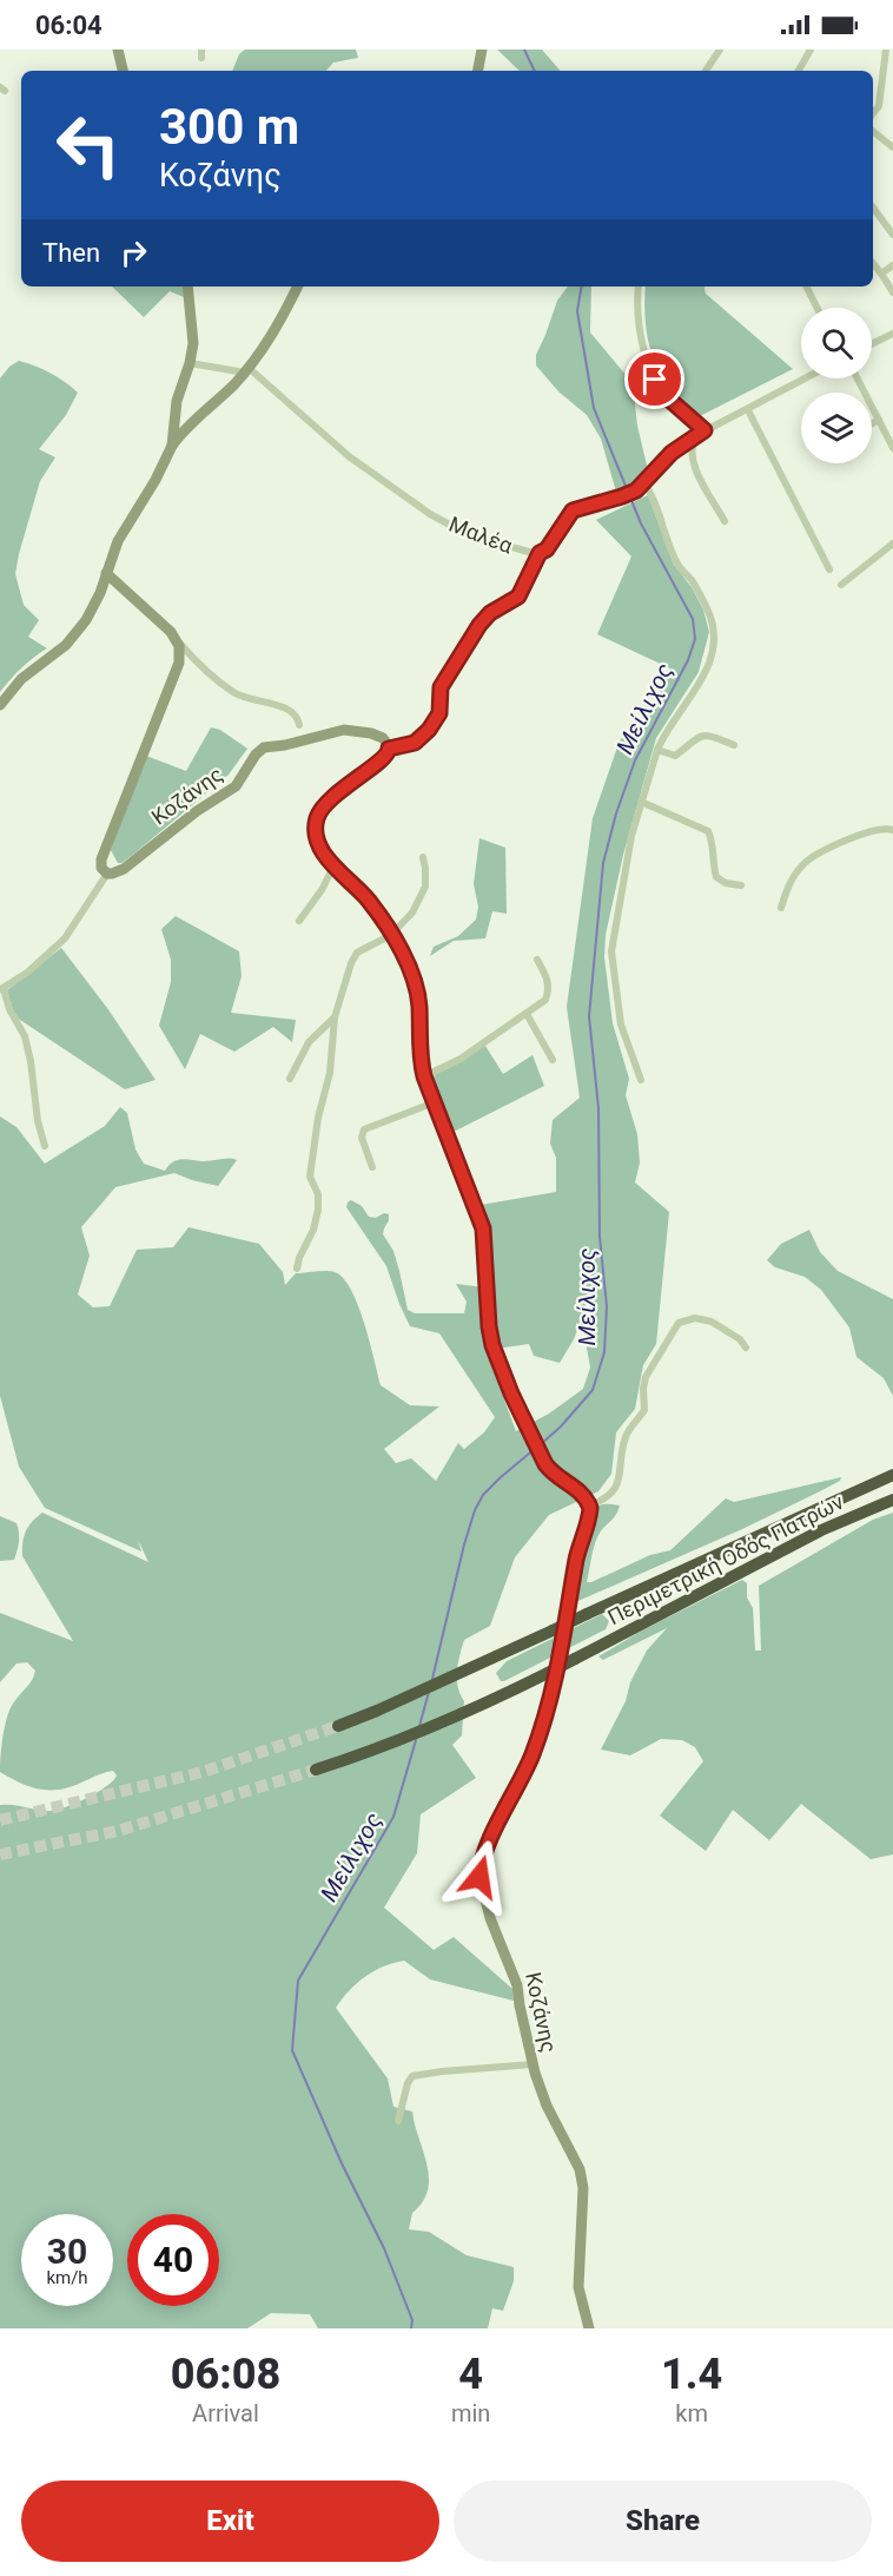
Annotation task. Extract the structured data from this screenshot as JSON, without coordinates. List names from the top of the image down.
{
  "streets": {
    "highway": ["Περιμετρική Οδός Πατρών"],
    "street": ["Μαλέα", "Κοζάνης"]
  },
  "water": ["Μείλιχος"],
  "page": {
    "status": "06:04",
    "turn": ["300 m", "Κοζάνης"],
    "then": "Then",
    "speed": "30 km/h",
    "limit": "40",
    "eta": [
      "06:08",
      "Arrival",
      "4",
      "min",
      "1.4",
      "km"
    ],
    "buttons": ["Exit", "Share"]
  }
}
